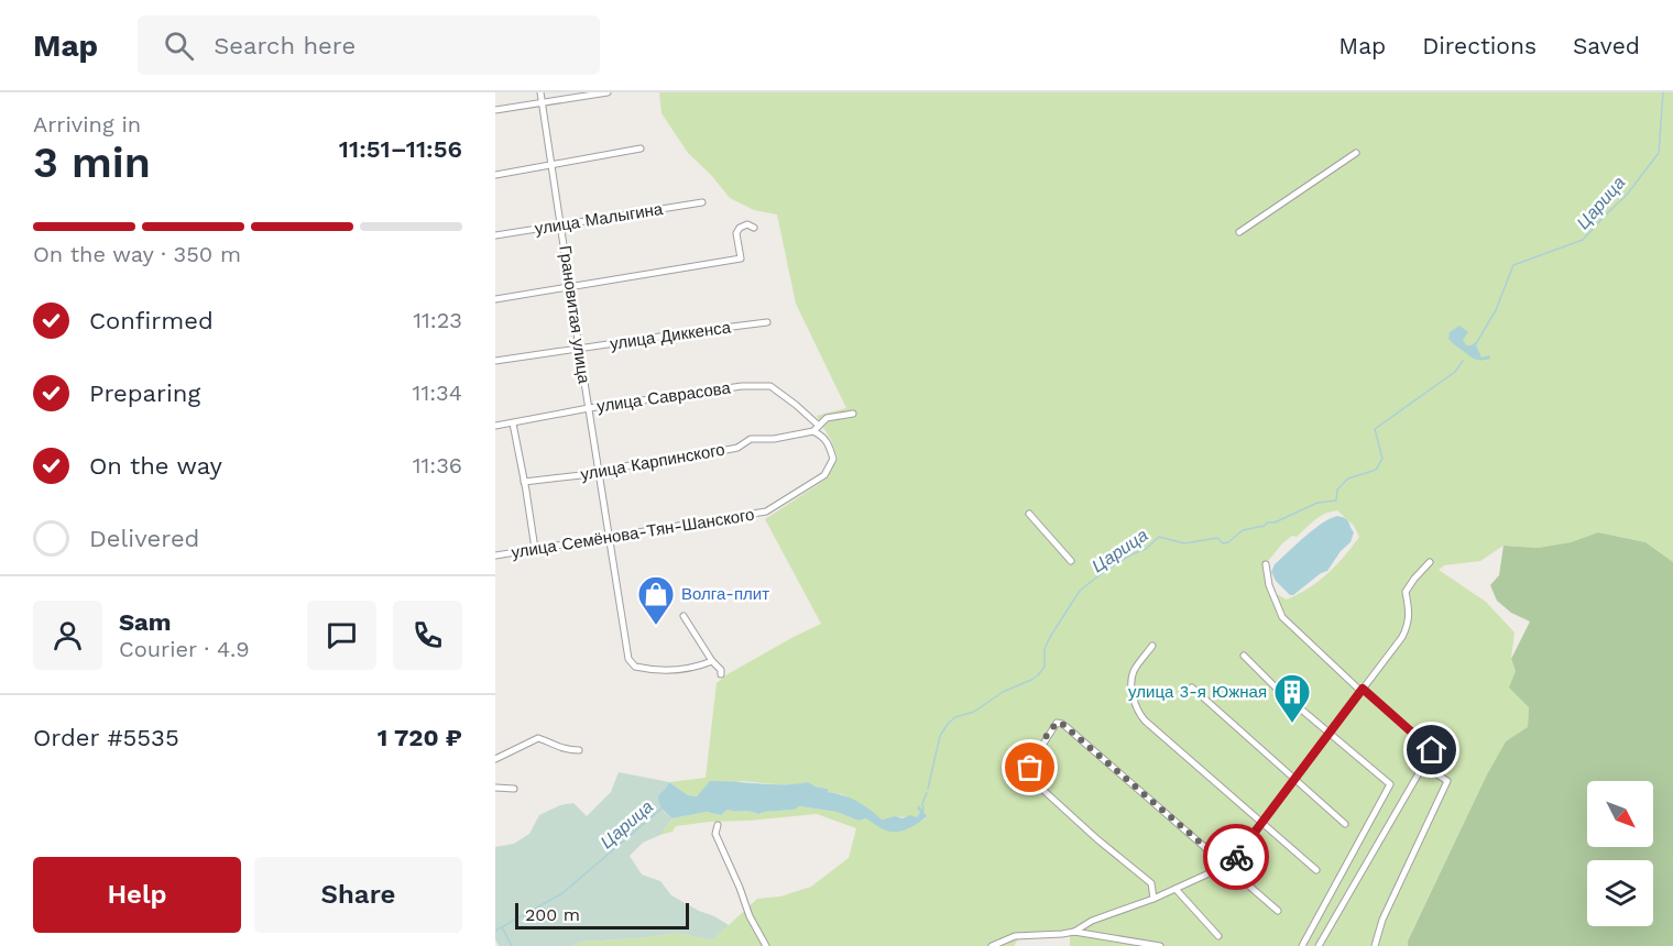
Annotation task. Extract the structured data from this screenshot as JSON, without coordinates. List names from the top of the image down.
{
  "streets": {
    "street": [
      "улица Малыгина",
      "Грановитая улица",
      "улица Диккенса",
      "улица Саврасова",
      "улица Карпинского",
      "улица Семёнова-Тян-Шанского"
    ]
  },
  "crossings": [
    ["улица Малыгина", "Грановитая улица"],
    ["Грановитая улица", "улица Диккенса"],
    ["Грановитая улица", "улица Саврасова"],
    ["Грановитая улица", "улица Карпинского"],
    ["Грановитая улица", "улица Семёнова-Тян-Шанского"],
    ["улица Саврасова", "улица Карпинского"],
    ["улица Саврасова", "улица Семёнова-Тян-Шанского"],
    ["улица Карпинского", "улица Семёнова-Тян-Шанского"]
  ],
  "water": ["Царица"],
  "places": {
    "shop": ["Волга-плит"],
    "building": ["улица 3-я Южная"]
  },
  "scale_bar": "200 m",
  "north": "bottom right",
  "page": {
    "header": "Map",
    "search": "Search here",
    "nav": ["Map", "Directions", "Saved"],
    "heading": ["3 min", "Arriving in", "11:51–11:56"],
    "panel": [
      "Sam",
      "Courier · 4.9",
      "Order #5535",
      "1 720 ₽"
    ],
    "bar": "On the way · 350 m",
    "list": [
      ["Confirmed", "11:23"],
      ["Preparing", "11:34"],
      ["On the way", "11:36"],
      "Delivered"
    ],
    "buttons": ["Help", "Share"],
    "scale": "200 m"
  }
}
